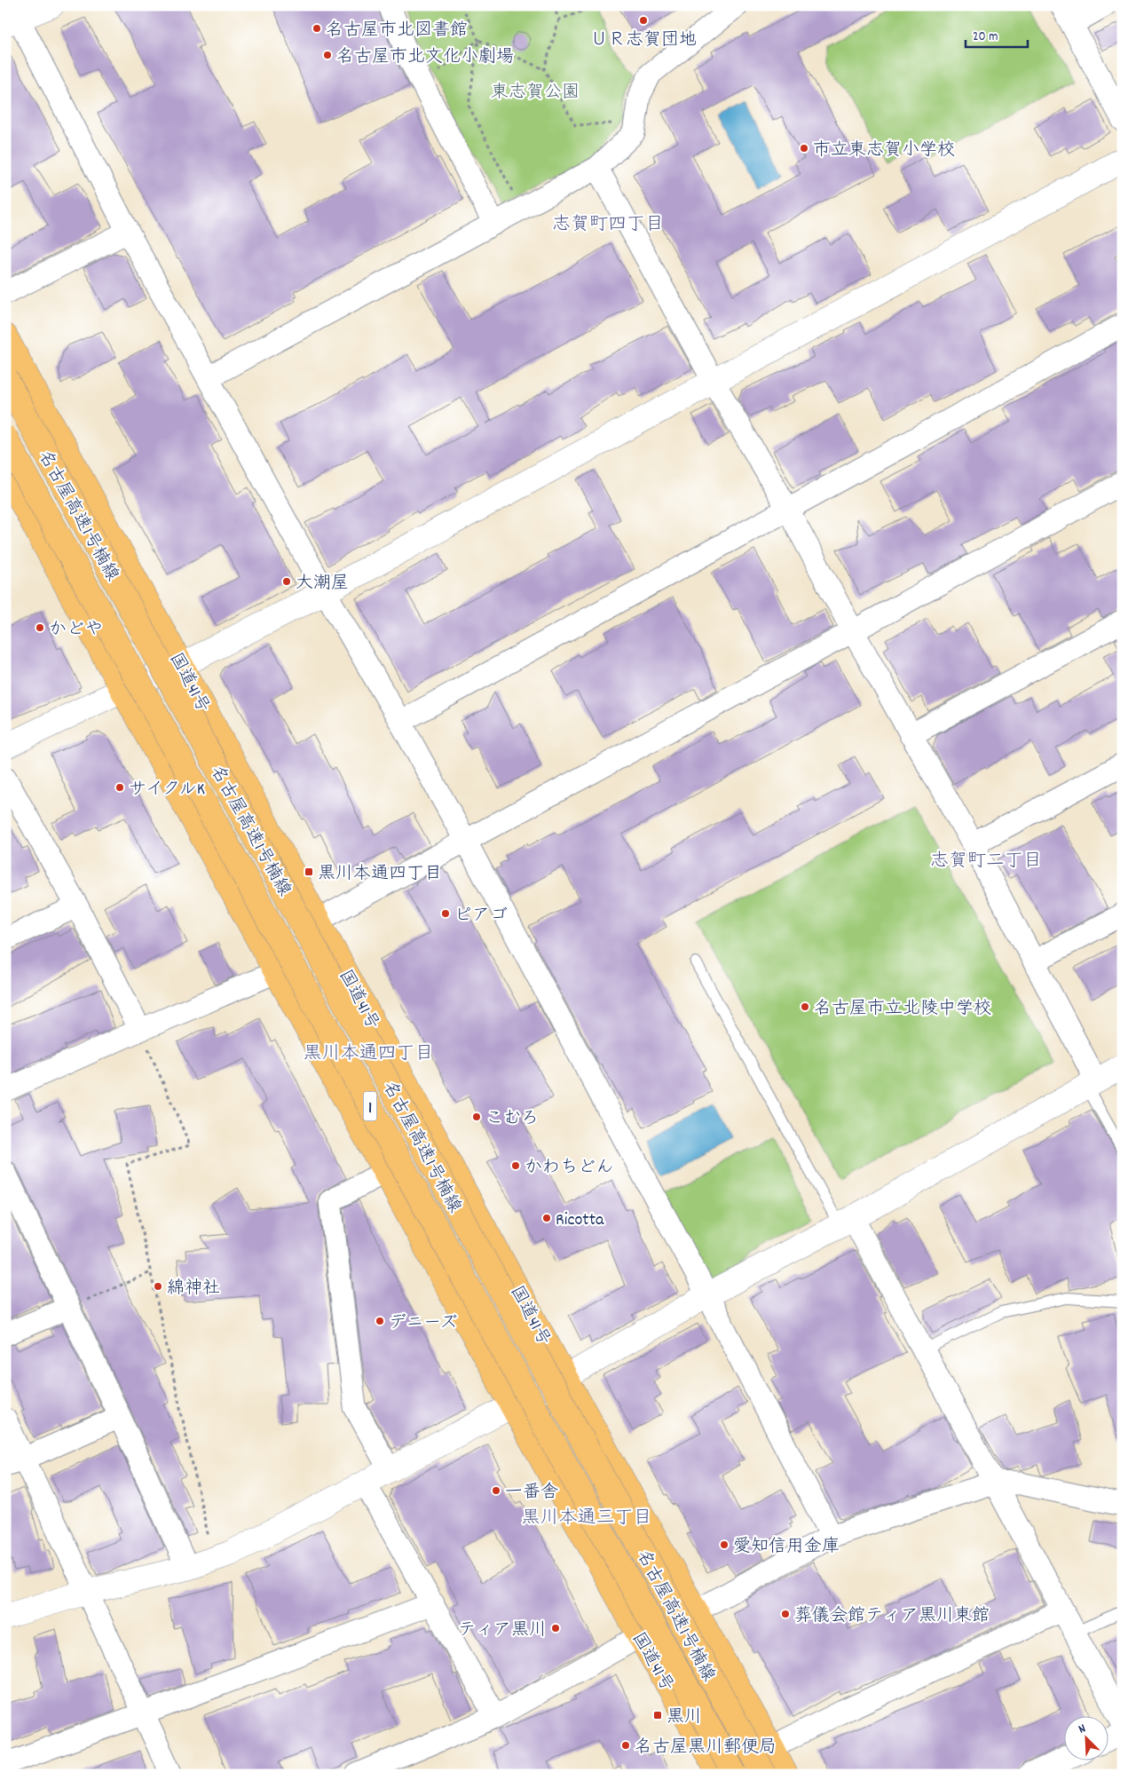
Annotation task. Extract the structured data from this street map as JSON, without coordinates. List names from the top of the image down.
{
  "streets": {
    "highway": ["名古屋高速1号楠線", "国道41号", "1"]
  },
  "crossings": [
    ["名古屋高速1号楠線", "国道41号"]
  ],
  "districts": [
    "志賀町四丁目",
    "志賀町二丁目",
    "黒川本通四丁目",
    "黒川本通三丁目"
  ],
  "parks": ["東志賀公園"],
  "places": {
    "other": [
      "ＵＲ志賀団地",
      "名古屋市北図書館",
      "名古屋市北文化小劇場",
      "市立東志賀小学校",
      "大潮屋",
      "かどや",
      "サイクルK",
      "ピアゴ",
      "名古屋市立北陵中学校",
      "こむろ",
      "かわちどん",
      "Ricotta",
      "綿神社",
      "デニーズ",
      "一番舎",
      "愛知信用金庫",
      "葬儀会館ティア黒川東館",
      "ティア黒川",
      "名古屋黒川郵便局"
    ],
    "transit": ["黒川本通四丁目", "黒川"]
  },
  "scale_bar": "20 m",
  "north": "top left"
}
